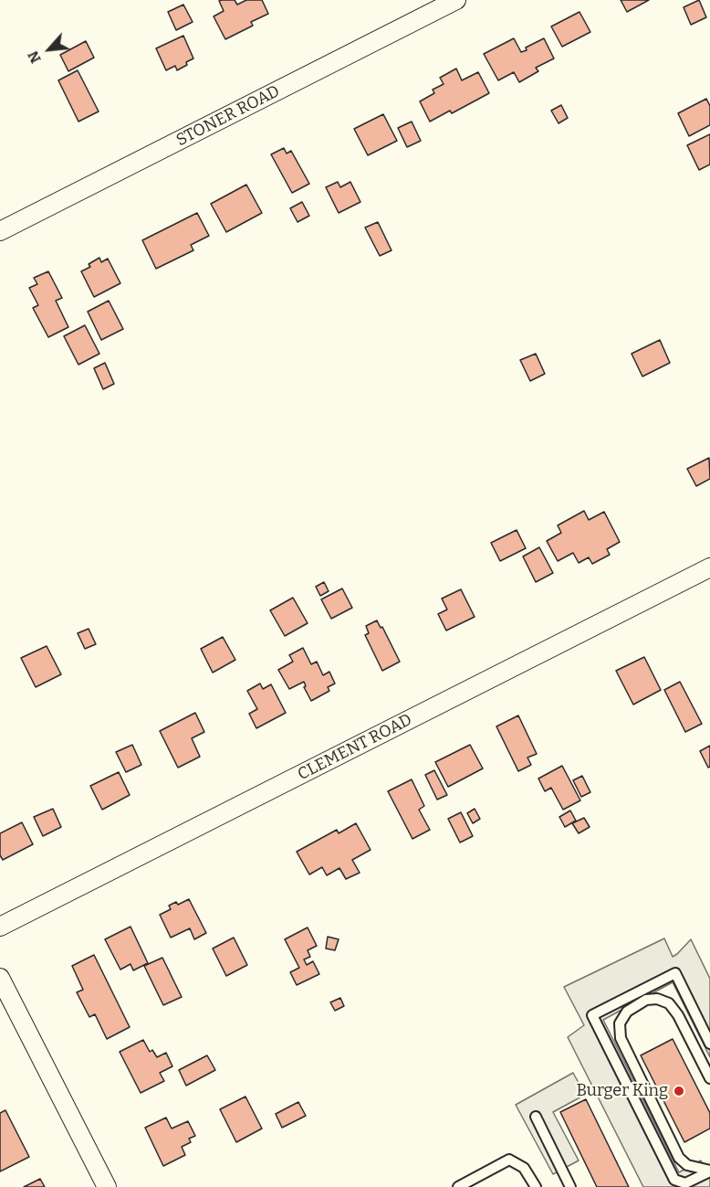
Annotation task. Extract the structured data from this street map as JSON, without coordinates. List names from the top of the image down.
{
  "streets": {
    "street": ["STONER ROAD", "CLEMENT ROAD"]
  },
  "places": ["Burger King"],
  "north": "bottom left"
}
